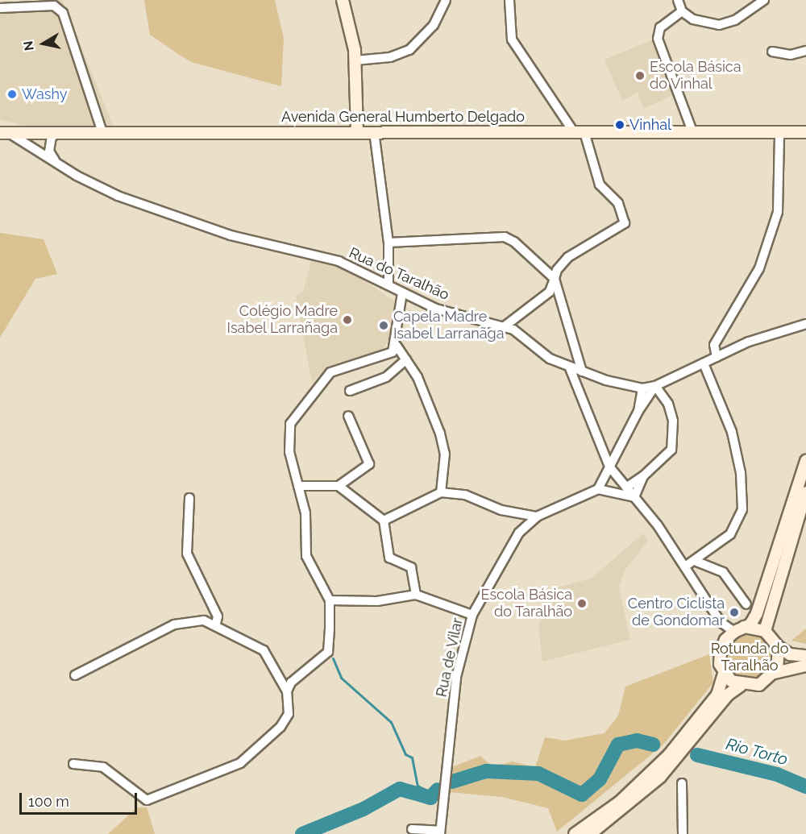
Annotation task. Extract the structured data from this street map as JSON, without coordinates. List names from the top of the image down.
{
  "streets": {
    "main road": ["Avenida General Humberto Delgado"],
    "street": ["Rua do Taralhão", "Rua de Vilar"]
  },
  "crossings": [
    ["Avenida General Humberto Delgado", "Rua do Taralhão"]
  ],
  "water": ["Rio Torto"],
  "parks": ["Rotunda do Taralhão"],
  "places": [
    "Escola Básica do Vinhal",
    "Washy",
    "Vinhal",
    "Colégio Madre Isabel Larrañaga",
    "Capela Madre Isabel Larranãga",
    "Escola Básica do Taralhão",
    "Centro Ciclista de Gondomar"
  ],
  "scale_bar": "100 m",
  "north": "left"
}
